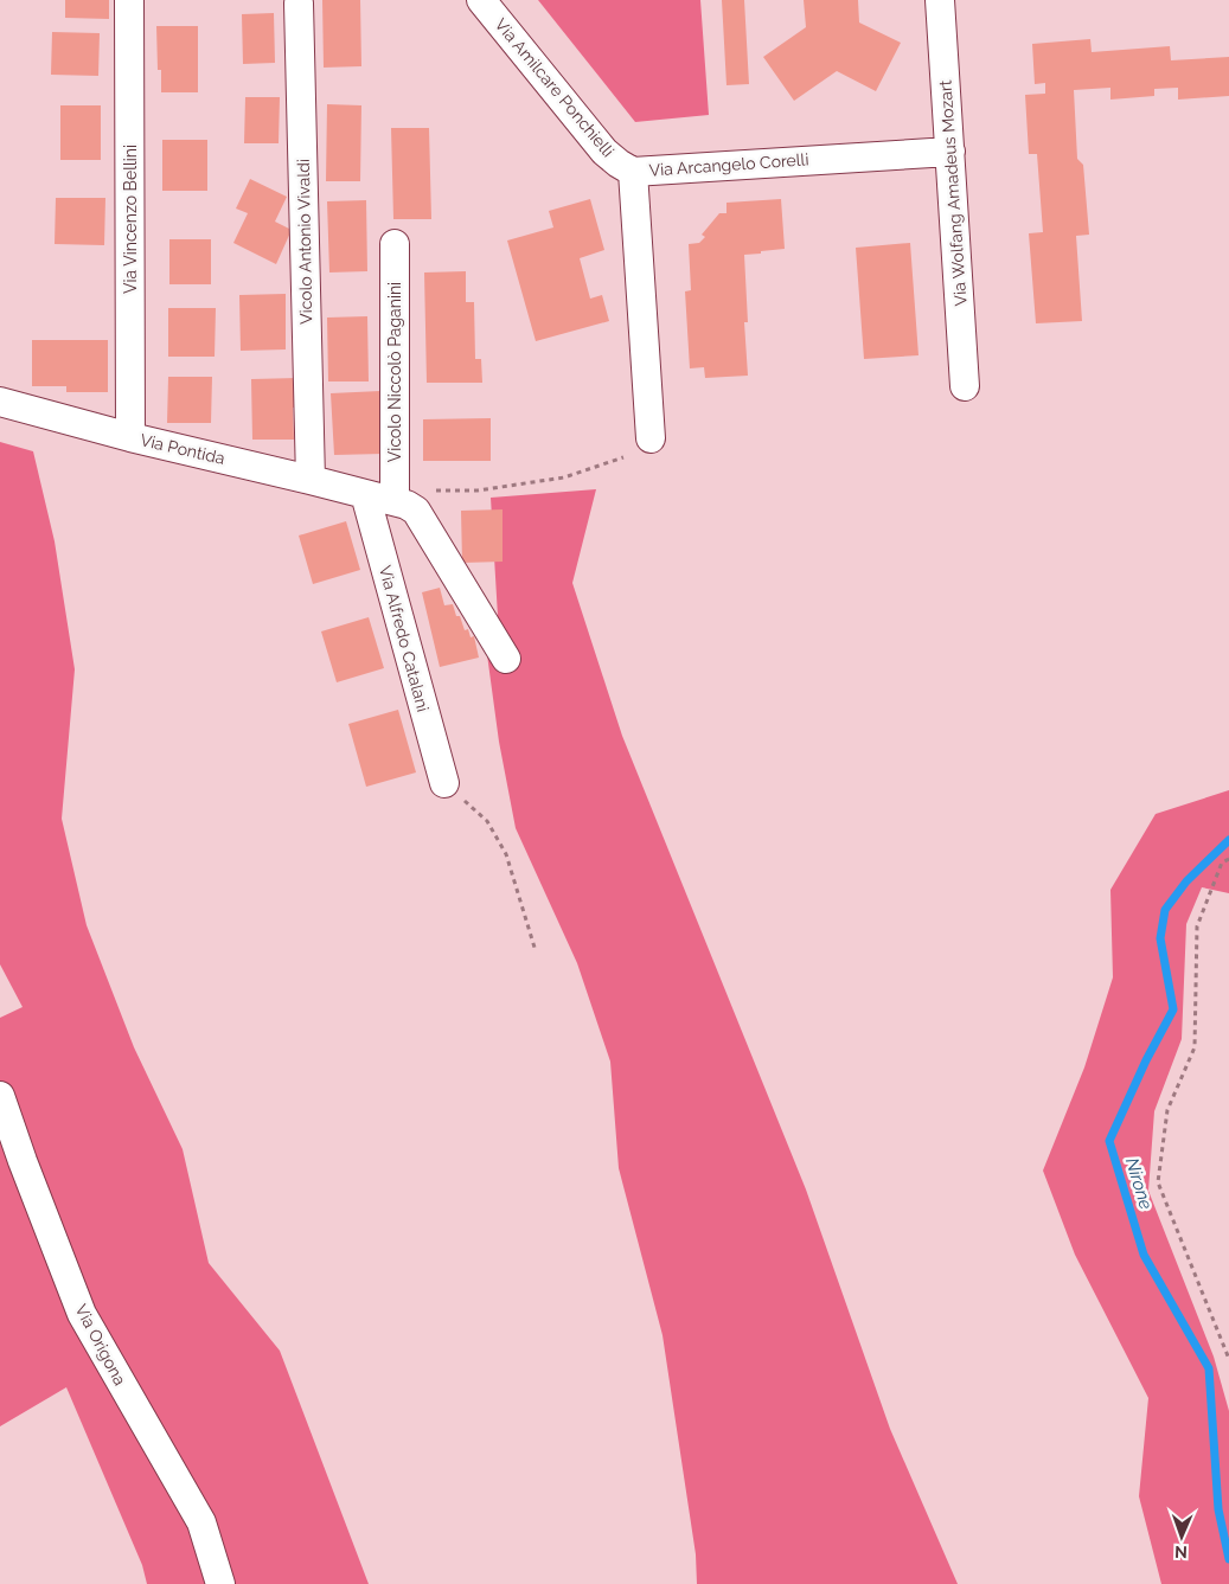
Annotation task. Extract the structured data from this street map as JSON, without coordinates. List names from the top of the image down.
{
  "streets": {
    "street": [
      "Via Amilcare Ponchielli",
      "Via Arcangelo Corelli",
      "Via Wolfang Amadeus Mozart",
      "Via Vincenzo Bellini",
      "Vicolo Antonio Vivaldi",
      "Vicolo Niccolò Paganini",
      "Via Pontida",
      "Via Alfredo Catalani",
      "Via Origona"
    ]
  },
  "crossings": [
    ["Via Amilcare Ponchielli", "Via Arcangelo Corelli"],
    ["Via Arcangelo Corelli", "Via Wolfang Amadeus Mozart"],
    ["Via Vincenzo Bellini", "Via Pontida"],
    ["Vicolo Antonio Vivaldi", "Via Pontida"],
    ["Vicolo Niccolò Paganini", "Via Pontida"],
    ["Via Pontida", "Via Alfredo Catalani"]
  ],
  "water": ["Nirone"],
  "north": "bottom"
}
